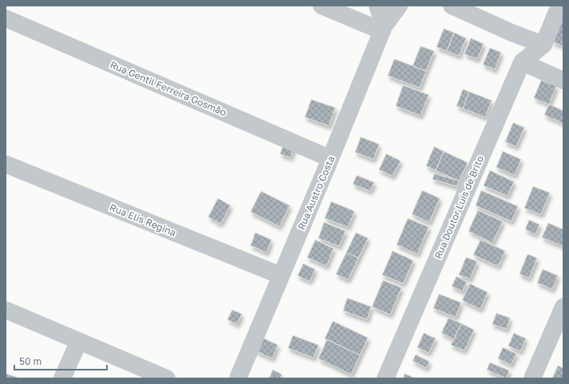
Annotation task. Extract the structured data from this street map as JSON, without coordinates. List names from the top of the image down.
{
  "streets": {
    "street": [
      "Rua Gentil Ferreira Gosmão",
      "Rua Austro Costa",
      "Rua Doutor Luís de Brito",
      "Rua Elis Regina"
    ]
  },
  "crossings": [
    ["Rua Gentil Ferreira Gosmão", "Rua Austro Costa"],
    ["Rua Austro Costa", "Rua Elis Regina"]
  ],
  "scale_bar": "50 m"
}
